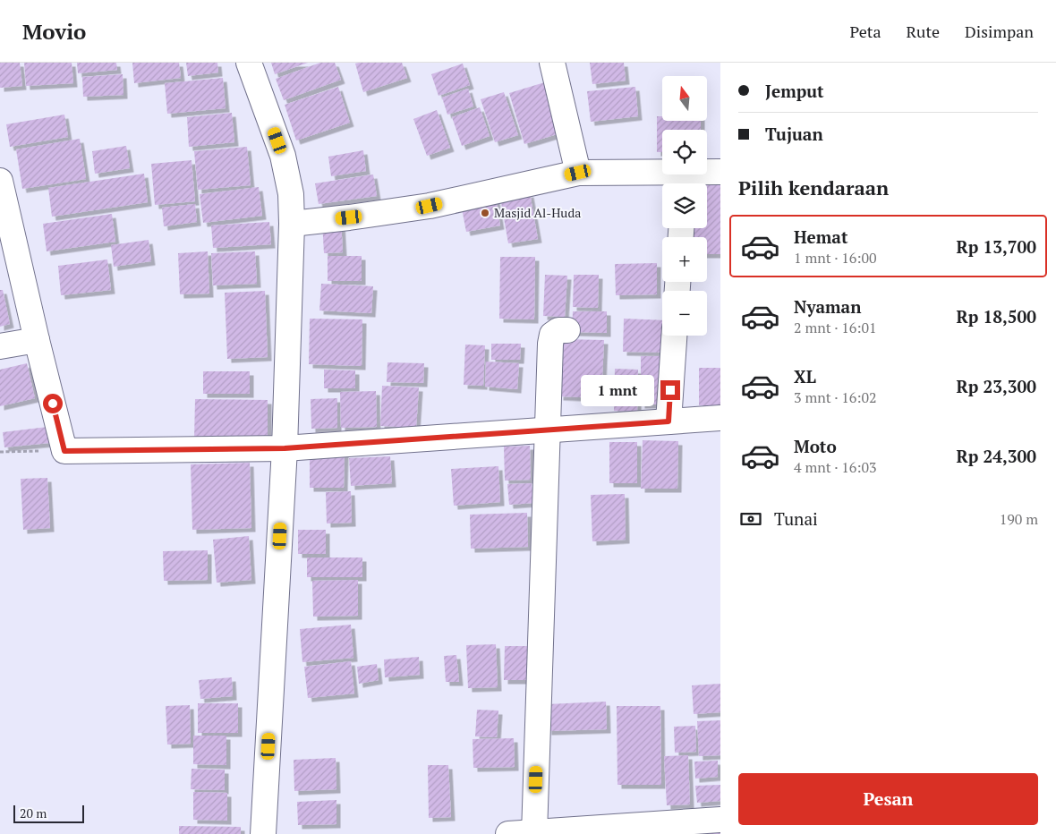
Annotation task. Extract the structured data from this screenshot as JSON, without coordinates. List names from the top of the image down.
{
  "places": ["Masjid Al-Huda"],
  "scale_bar": "20 m",
  "north": "top",
  "page": {
    "header": "Movio",
    "nav": ["Peta", "Rute", "Disimpan"],
    "banner": ["Jemput", "Tujuan"],
    "map_buttons": ["+", "−"],
    "heading": "Pilih kendaraan",
    "list": [
      {
        "name": "Hemat",
        "note": "1 mnt · 16:00",
        "value": "Rp 13,700"
      },
      {
        "name": "Nyaman",
        "note": "2 mnt · 16:01",
        "value": "Rp 18,500"
      },
      {
        "name": "XL",
        "note": "3 mnt · 16:02",
        "value": "Rp 23,300"
      },
      {
        "name": "Moto",
        "note": "4 mnt · 16:03",
        "value": "Rp 24,300"
      }
    ],
    "bubble": "1 mnt",
    "pay": ["Tunai", "190 m"],
    "buttons": "Pesan",
    "scale": "20 m"
  }
}
